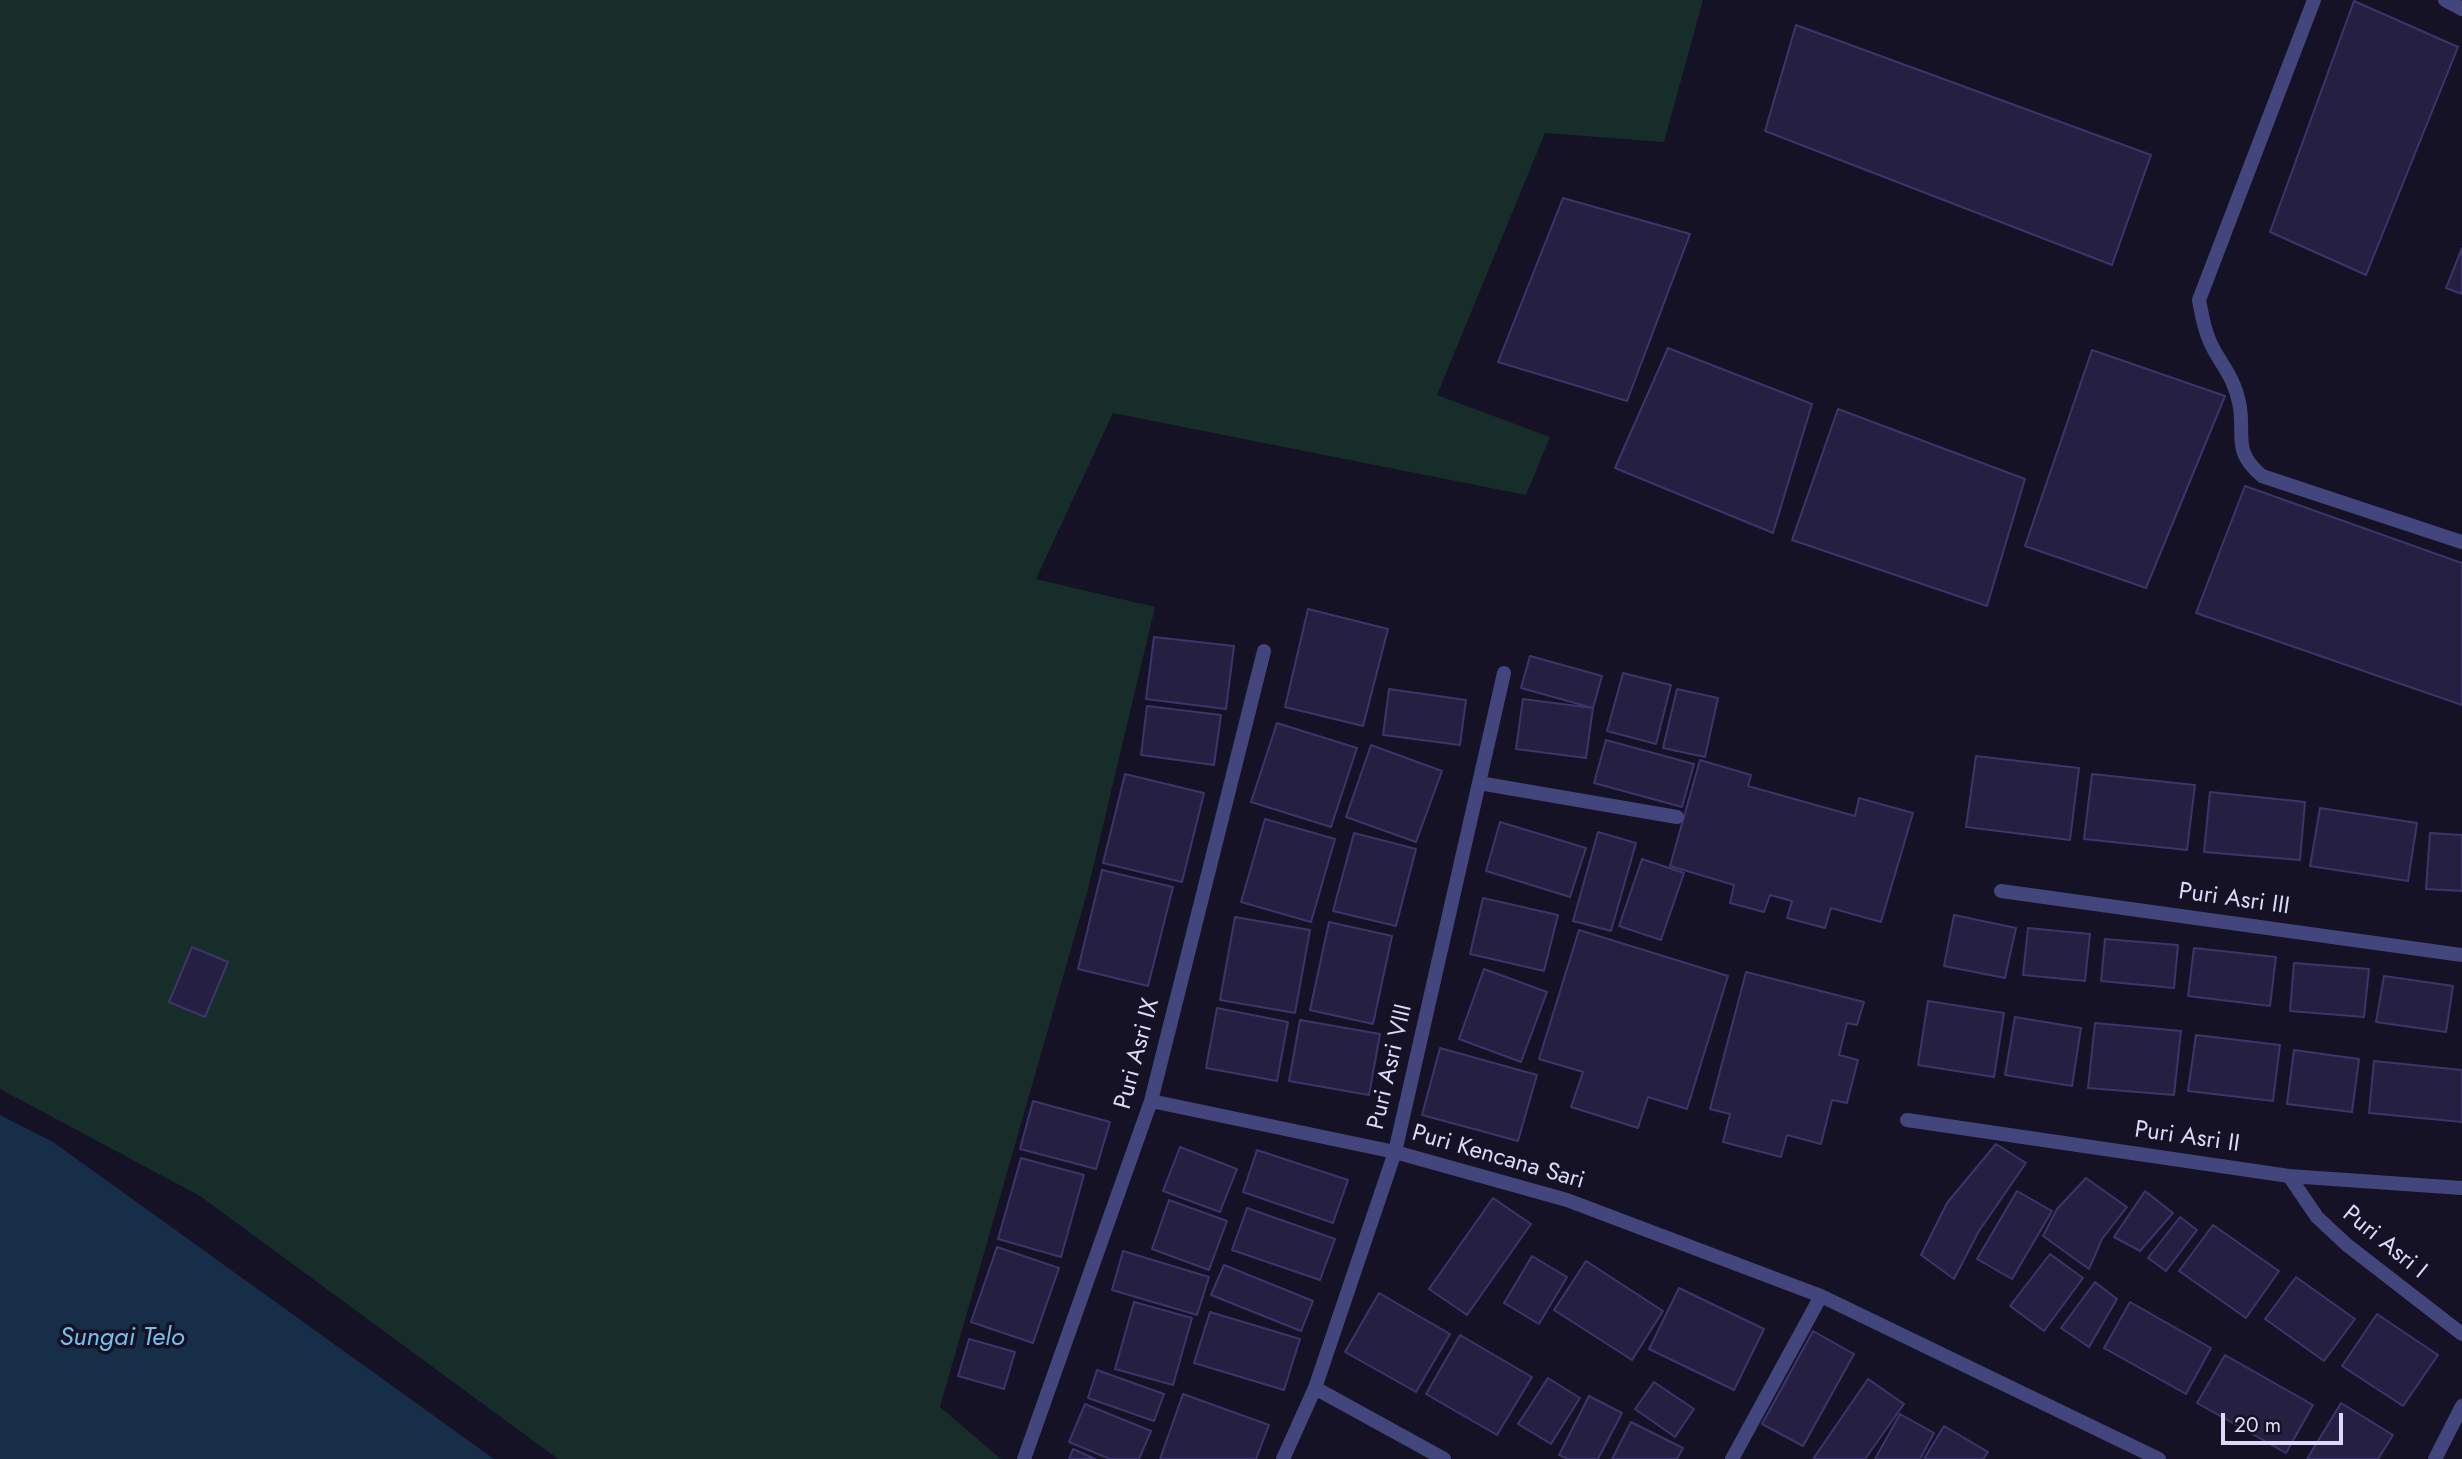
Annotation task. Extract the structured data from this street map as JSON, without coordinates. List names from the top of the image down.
{
  "streets": {
    "street": [
      "Puri Asri III",
      "Puri Asri IX",
      "Puri Asri VIII",
      "Puri Asri II",
      "Puri Kencana Sari",
      "Puri Asri I"
    ]
  },
  "crossings": [
    ["Puri Asri IX", "Puri Kencana Sari"],
    ["Puri Asri VIII", "Puri Kencana Sari"],
    ["Puri Asri II", "Puri Asri I"]
  ],
  "water": ["Sungai Telo"],
  "scale_bar": "20 m"
}
